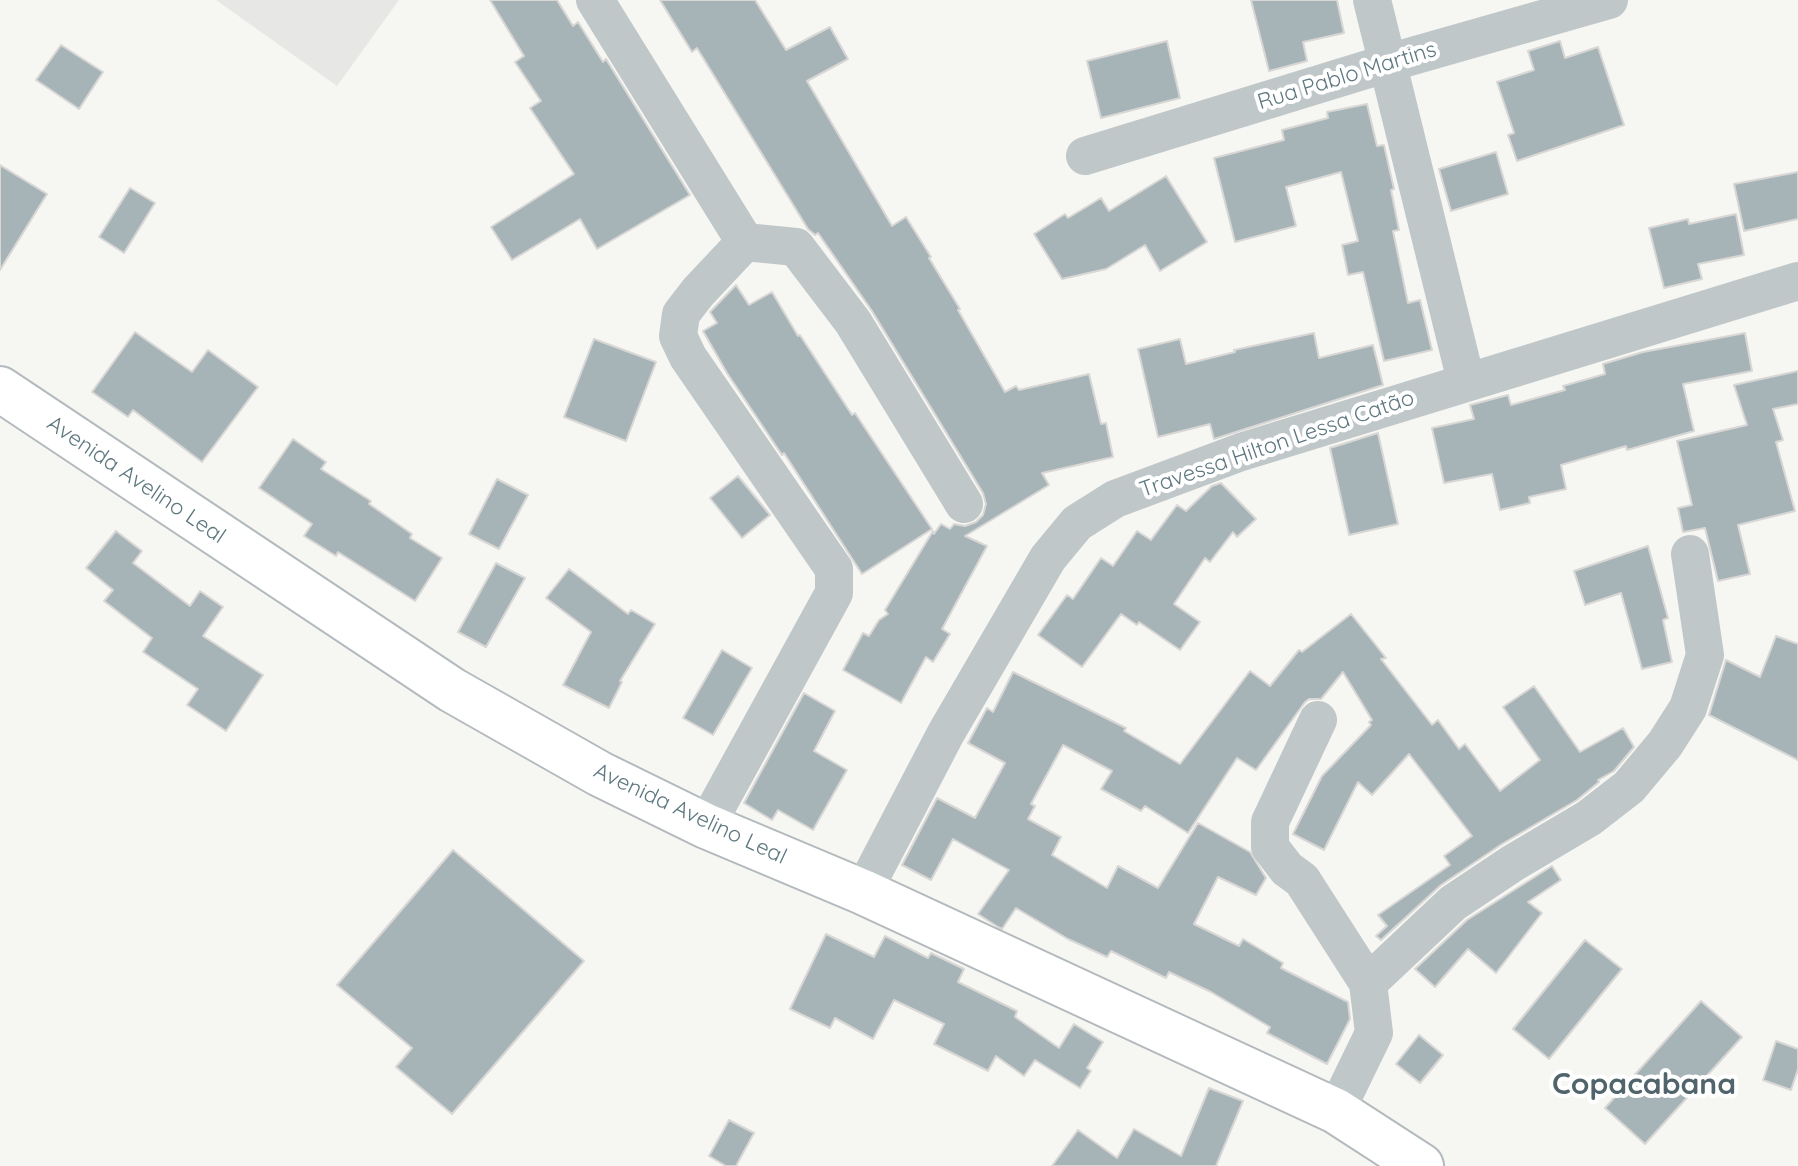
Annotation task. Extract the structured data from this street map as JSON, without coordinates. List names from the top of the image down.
{
  "streets": {
    "main road": ["Avenida Avelino Leal"],
    "street": ["Rua Pablo Martins", "Travessa Hilton Lessa Catão"]
  },
  "crossings": [
    ["Travessa Hilton Lessa Catão", "Avenida Avelino Leal"]
  ],
  "districts": ["Copacabana"]
}
